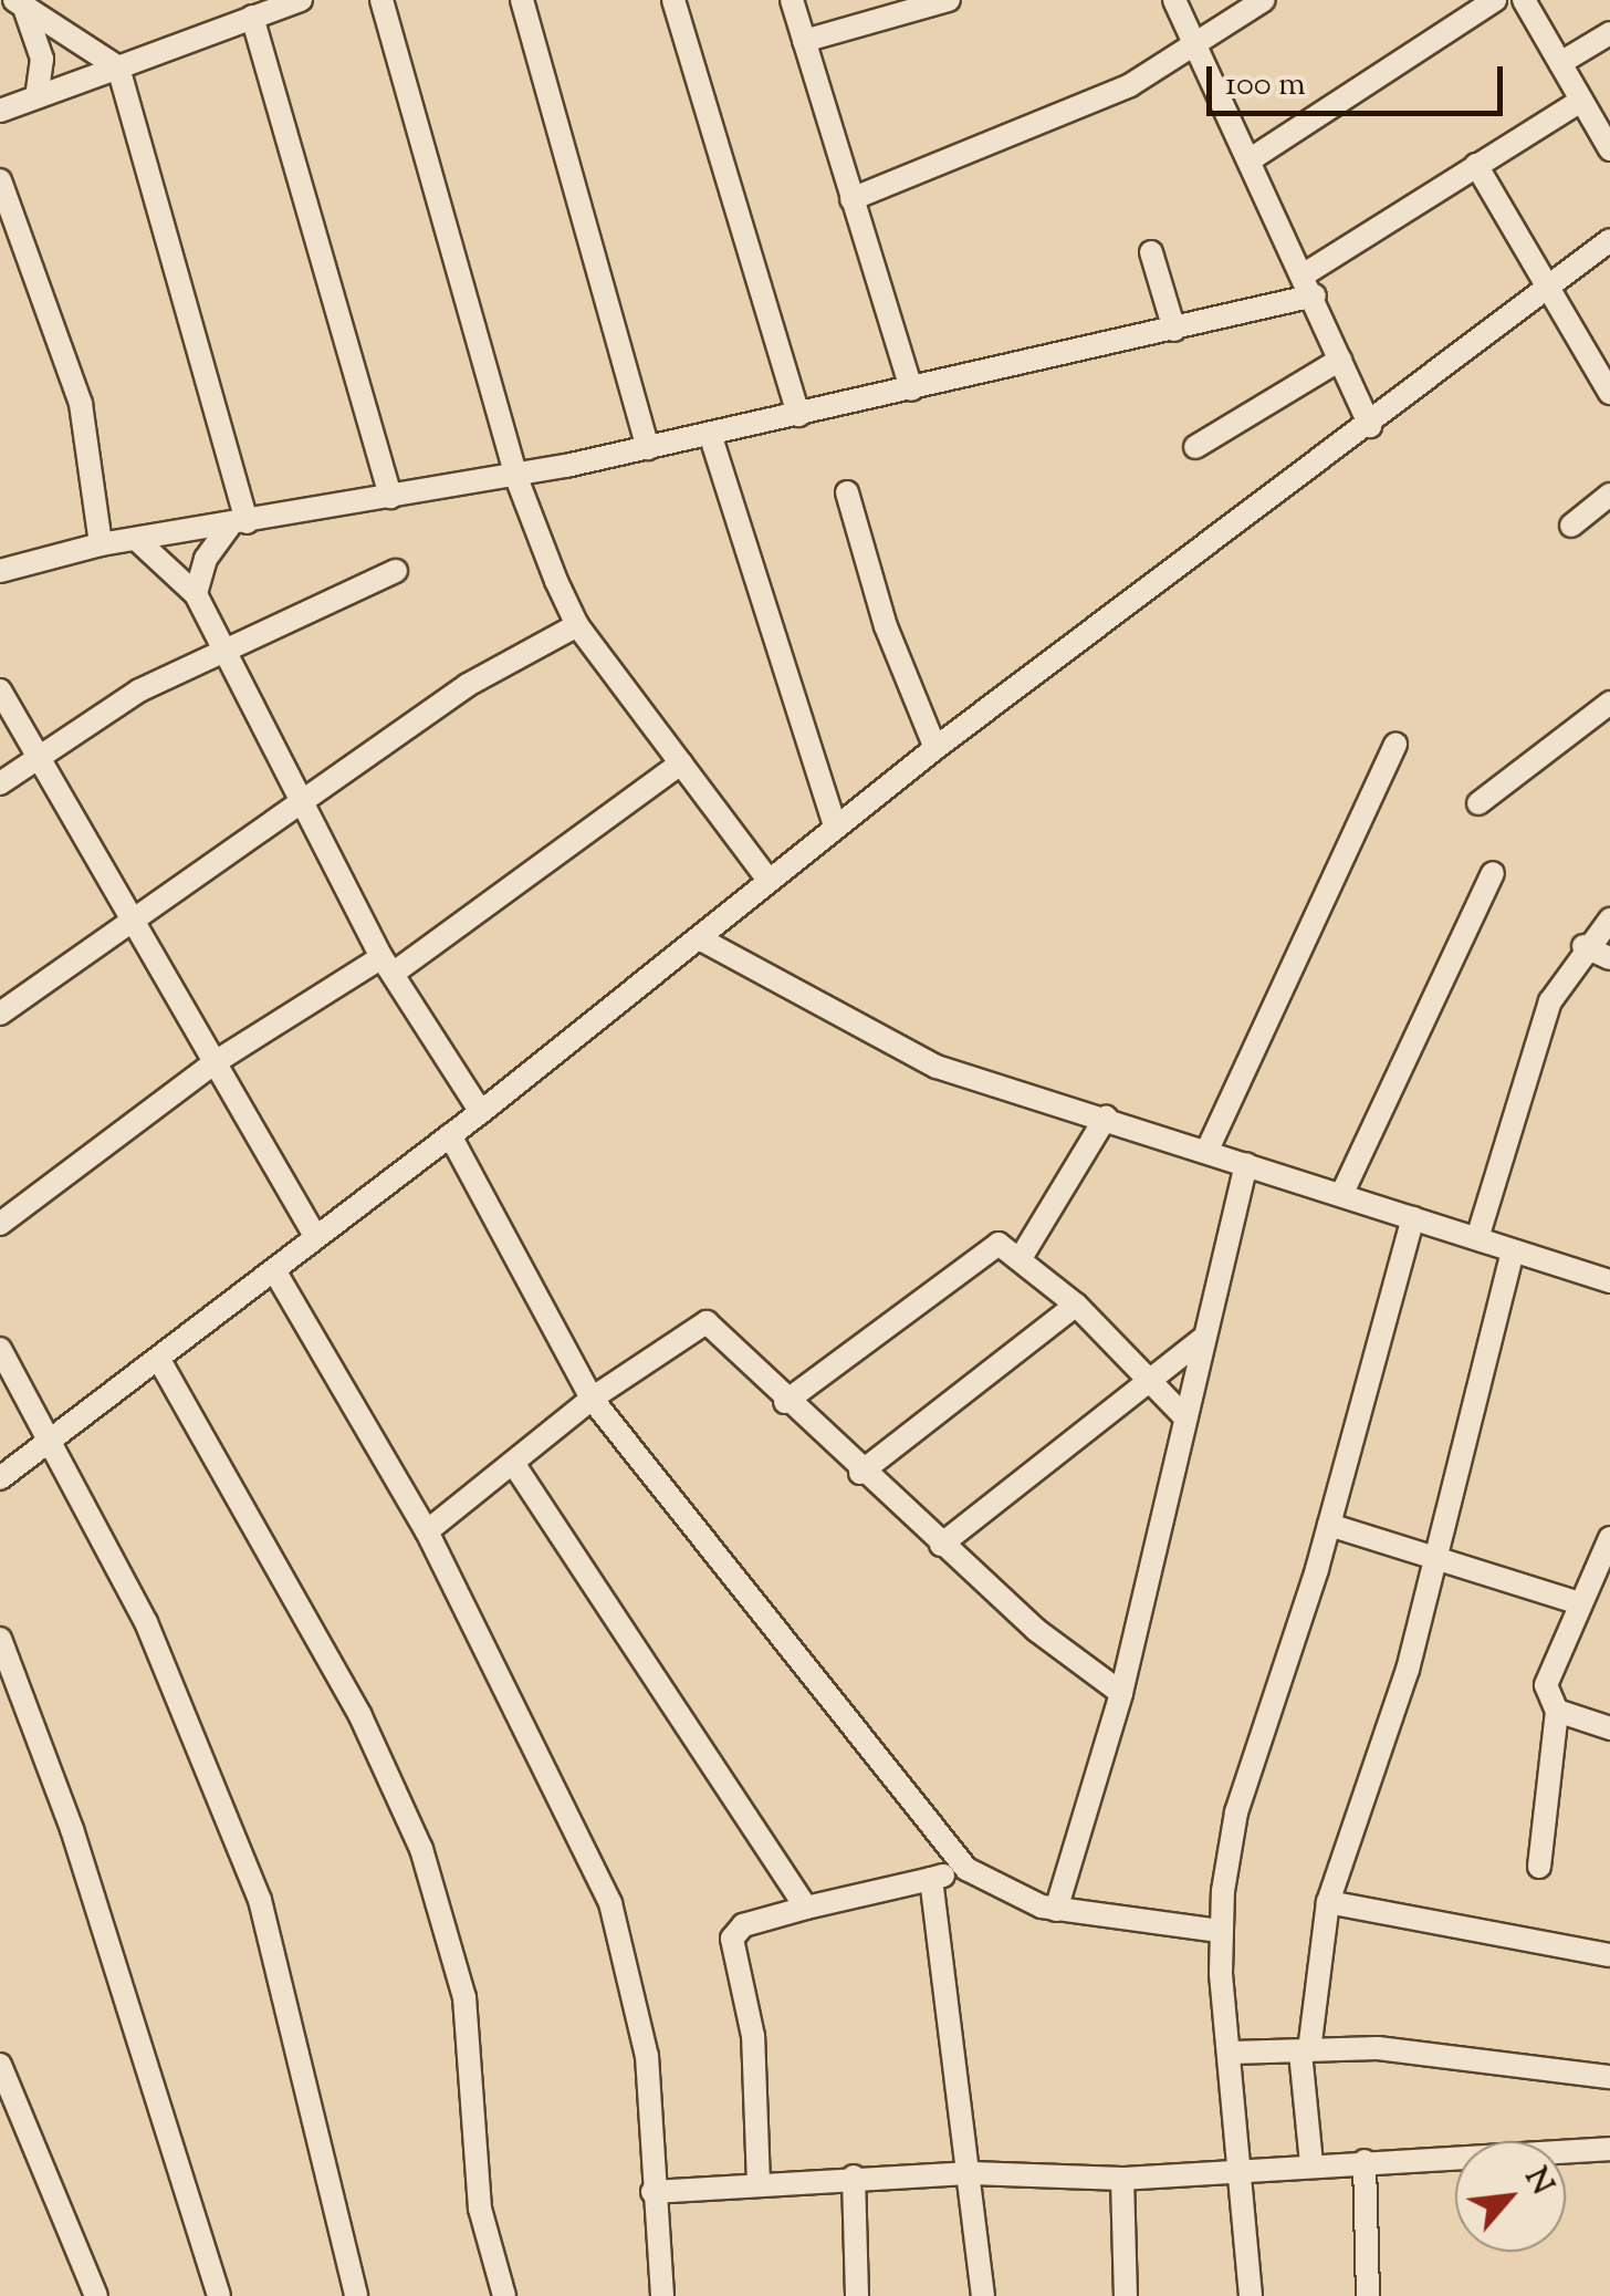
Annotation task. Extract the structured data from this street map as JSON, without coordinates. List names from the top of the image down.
{
  "scale_bar": "100 m",
  "north": "top right"
}
